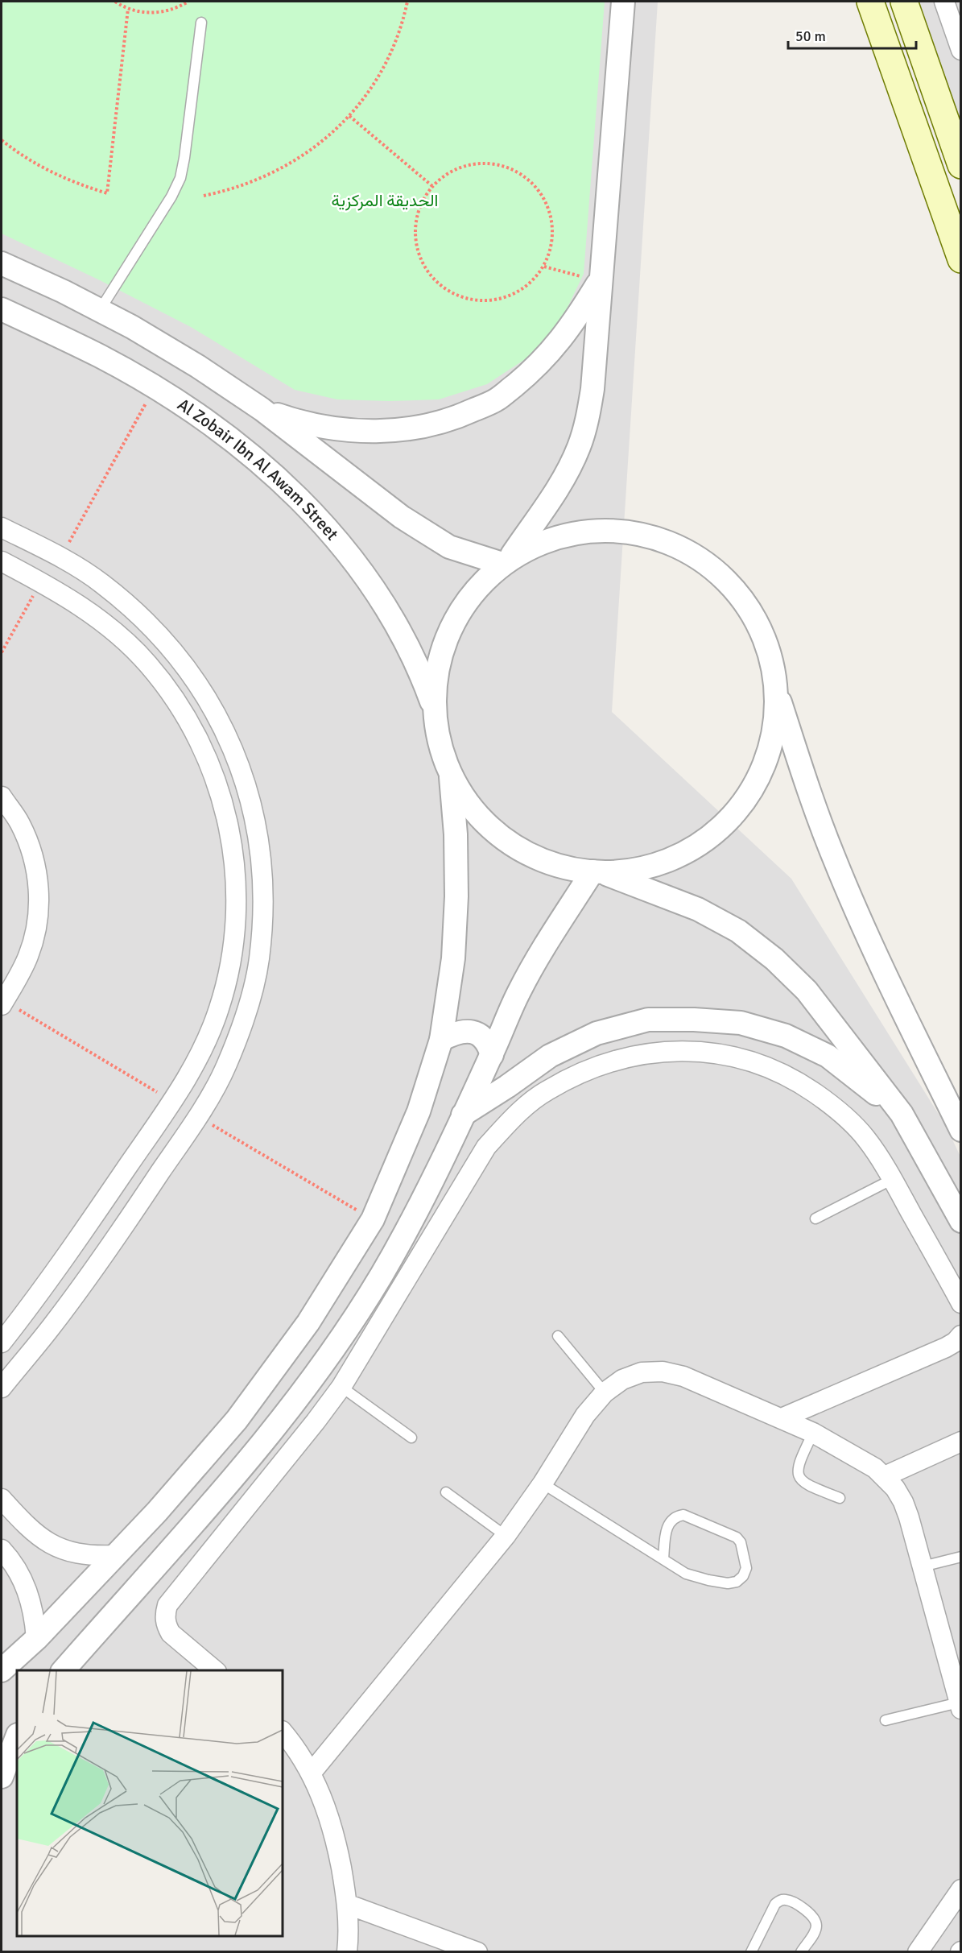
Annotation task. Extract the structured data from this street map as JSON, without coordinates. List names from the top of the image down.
{
  "streets": {
    "street": ["Al Zobair Ibn Al Awam Street"]
  },
  "parks": ["الحديقة المركزية"],
  "scale_bar": "50 m"
}
